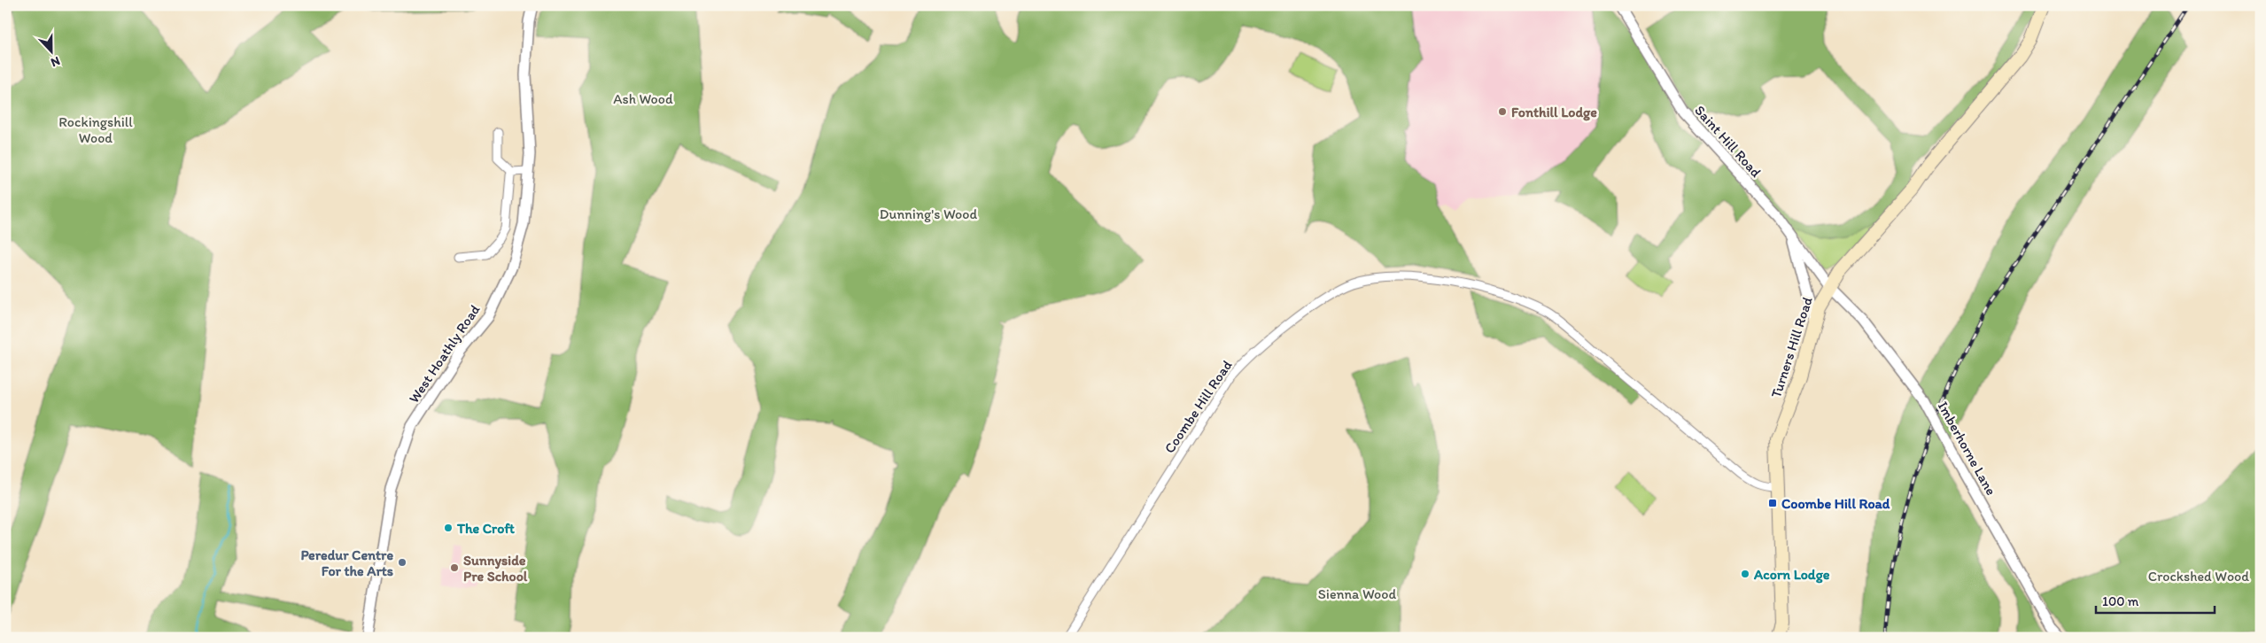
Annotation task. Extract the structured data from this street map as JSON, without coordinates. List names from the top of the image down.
{
  "streets": {
    "main road": ["Turners Hill Road"],
    "street": [
      "Saint Hill Road",
      "West Hoathly Road",
      "Coombe Hill Road",
      "Imberhorne Lane"
    ]
  },
  "crossings": [
    ["Saint Hill Road", "Turners Hill Road"],
    ["Saint Hill Road", "Imberhorne Lane"],
    ["Turners Hill Road", "Coombe Hill Road"],
    ["Turners Hill Road", "Imberhorne Lane"]
  ],
  "parks": [
    "Ash Wood",
    "Rockingshill Wood",
    "Dunning's Wood",
    "Crockshed Wood",
    "Sienna Wood"
  ],
  "places": {
    "other": [
      "Fonthill Lodge",
      "The Croft",
      "Peredur Centre For the Arts",
      "Sunnyside Pre School",
      "Acorn Lodge"
    ],
    "transit": ["Coombe Hill Road"]
  },
  "scale_bar": "100 m",
  "north": "bottom"
}
